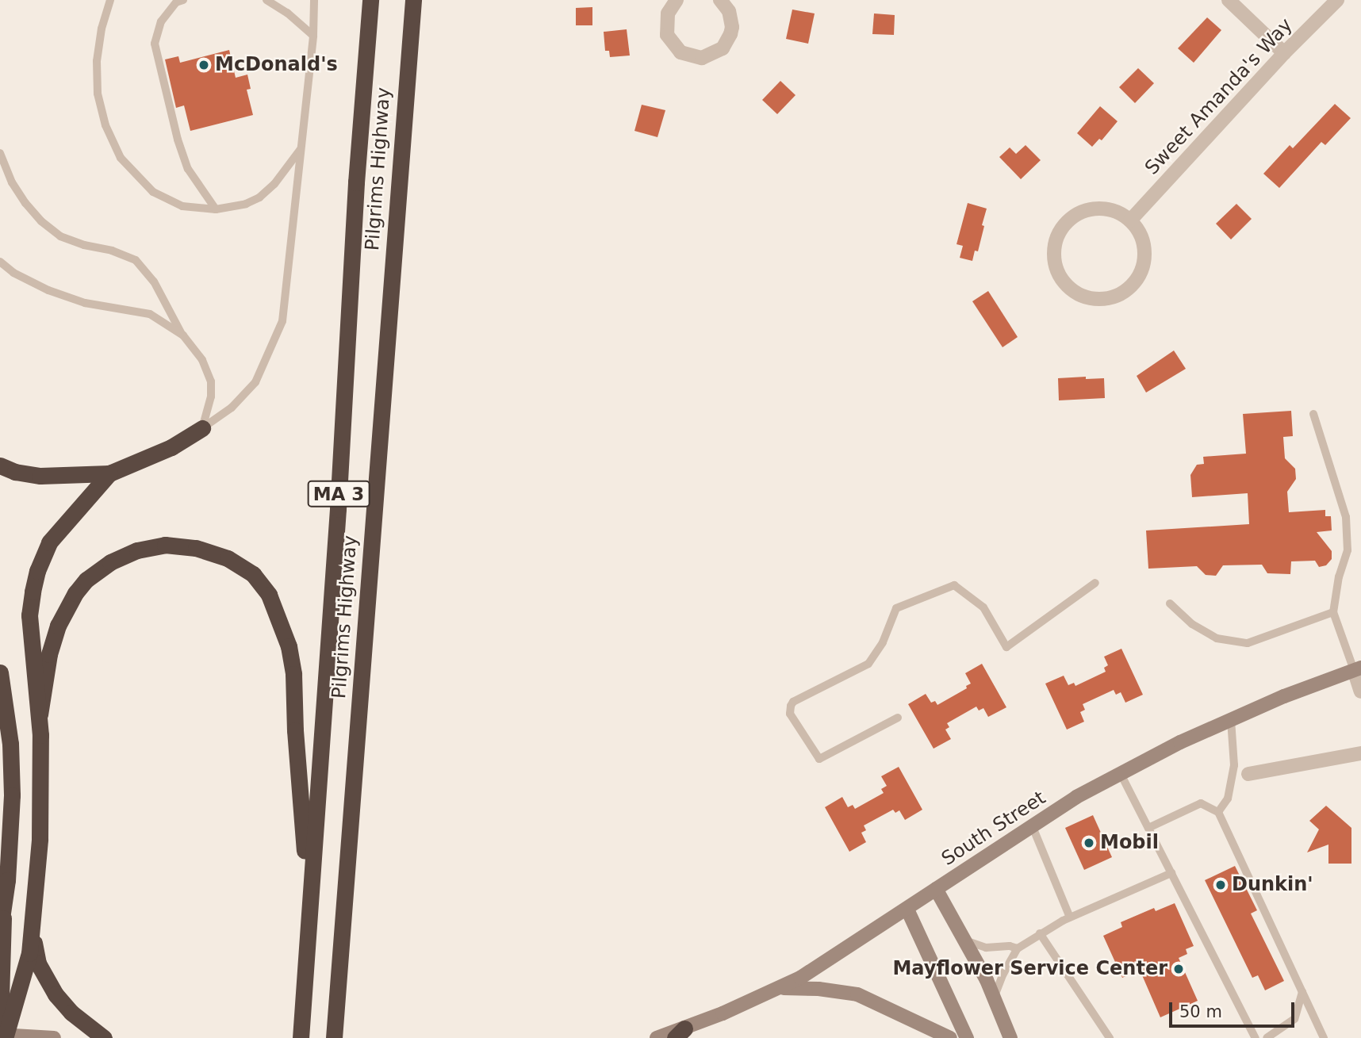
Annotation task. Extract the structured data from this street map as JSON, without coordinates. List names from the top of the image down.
{
  "streets": {
    "highway": ["Pilgrims Highway", "MA 3"],
    "main road": ["South Street"],
    "street": ["Sweet Amanda's Way"]
  },
  "places": [
    "McDonald's",
    "Mobil",
    "Dunkin'",
    "Mayflower Service Center"
  ],
  "scale_bar": "50 m"
}
